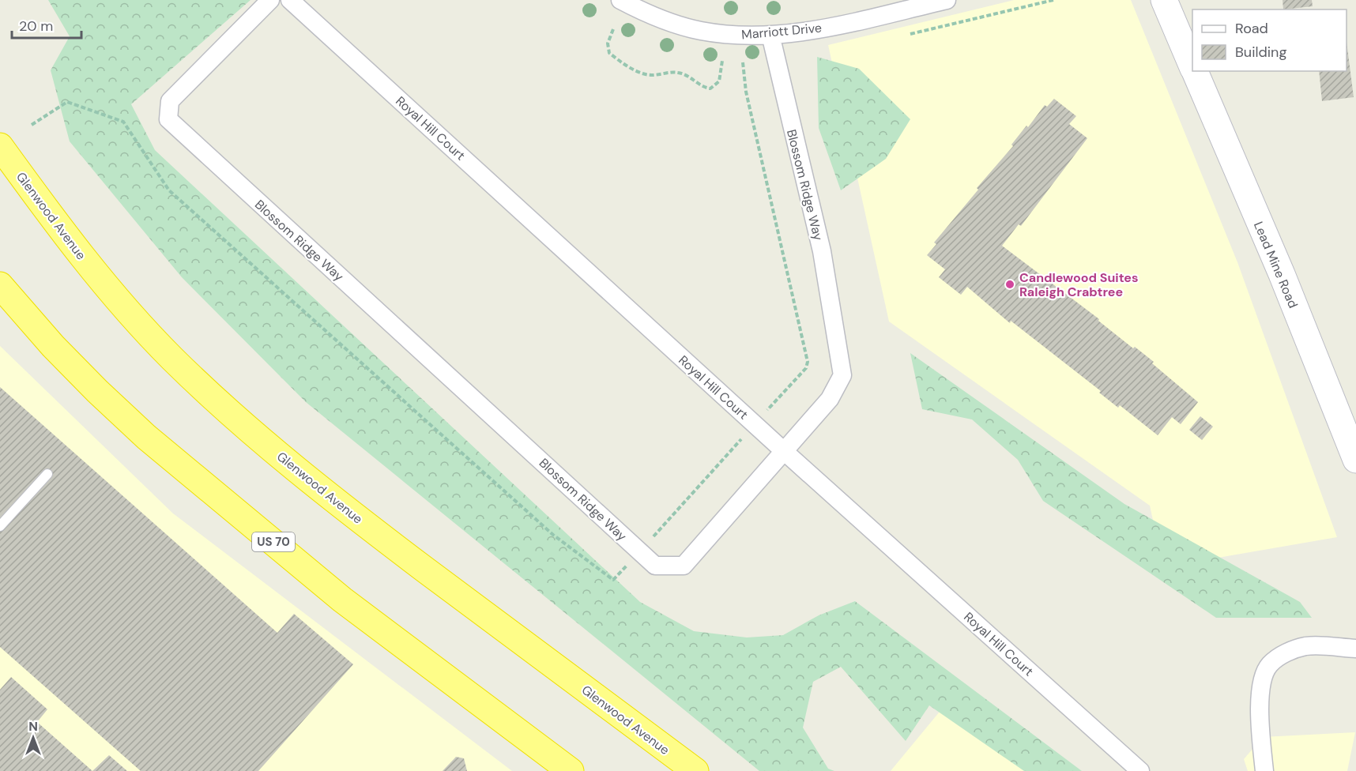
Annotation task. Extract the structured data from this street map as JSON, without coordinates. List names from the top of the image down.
{
  "streets": {
    "highway": ["Glenwood Avenue", "US 70"],
    "main road": ["Lead Mine Road"],
    "street": ["Marriott Drive", "Royal Hill Court", "Blossom Ridge Way"]
  },
  "crossings": [
    ["Marriott Drive", "Blossom Ridge Way"],
    ["Royal Hill Court", "Blossom Ridge Way"]
  ],
  "places": ["Candlewood Suites Raleigh Crabtree"],
  "legend": ["Road", "Building"],
  "scale_bar": "20 m",
  "north": "top"
}
